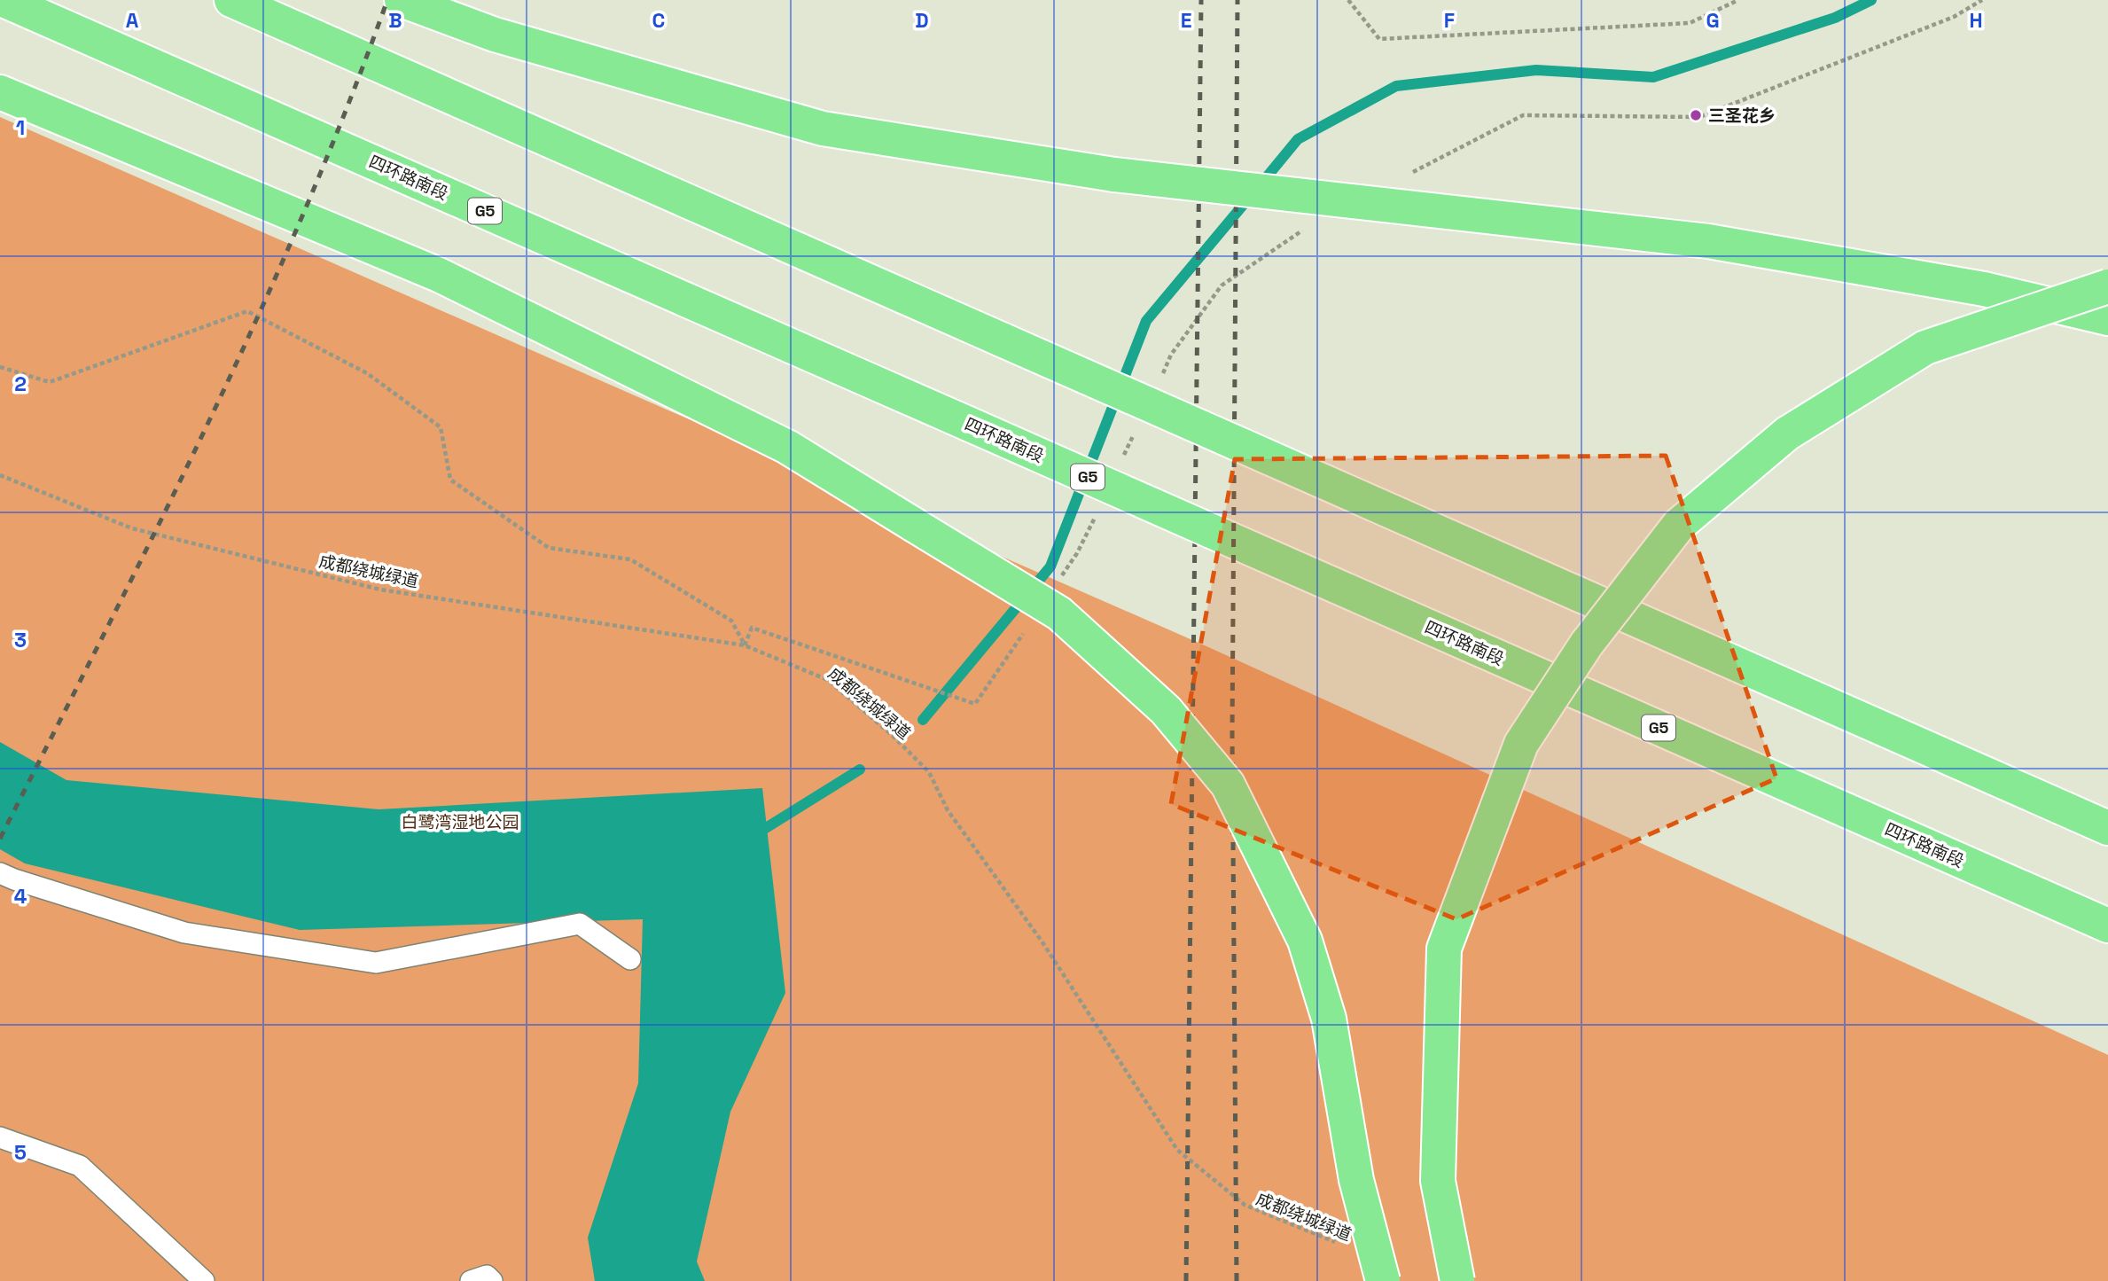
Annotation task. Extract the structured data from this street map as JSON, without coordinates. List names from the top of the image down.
{
  "streets": {
    "highway": ["四环路南段", "G5"],
    "path": ["成都绕城绿道"]
  },
  "parks": ["白鹭湾湿地公园"],
  "places": ["三圣花乡"],
  "grid": {
    "columns": [
      "A",
      "B",
      "C",
      "D",
      "E",
      "F",
      "G",
      "H"
    ],
    "rows": [
      "1",
      "2",
      "3",
      "4",
      "5"
    ]
  }
}
